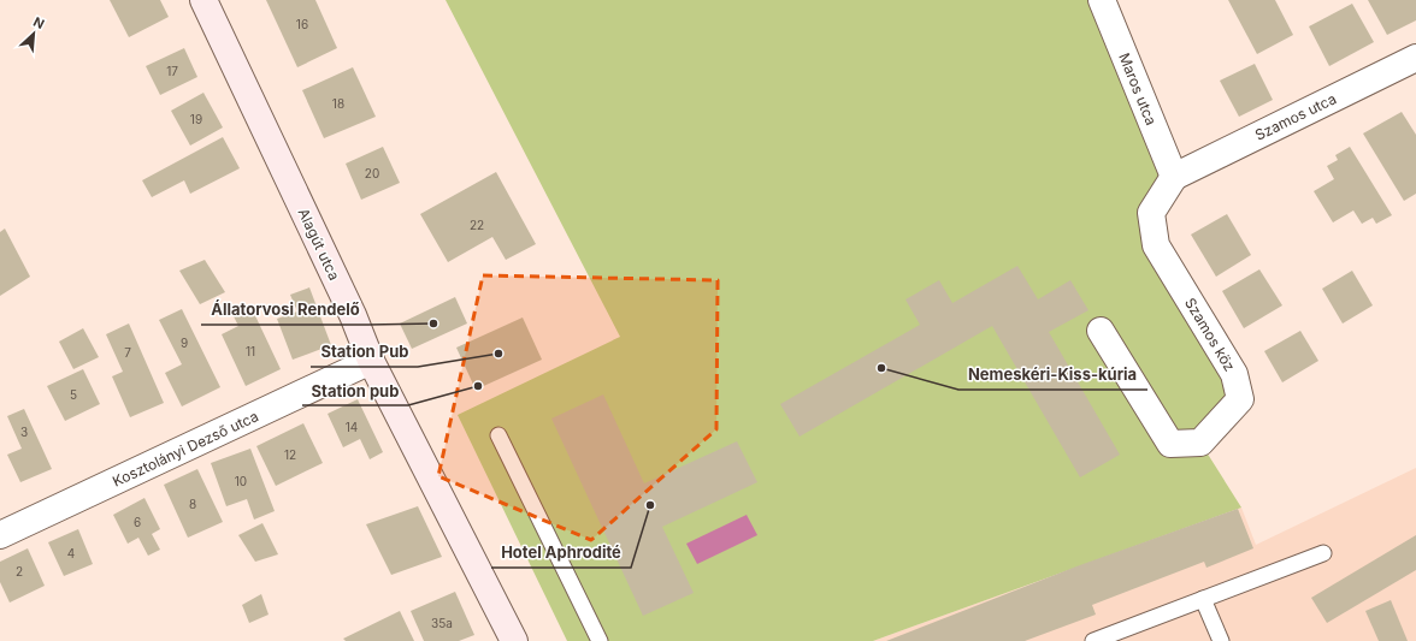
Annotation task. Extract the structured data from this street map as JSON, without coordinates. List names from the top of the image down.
{
  "streets": {
    "street": [
      "Maros utca",
      "Szamos utca",
      "Alagút utca",
      "Szamos köz",
      "Kosztolányi Dezső utca"
    ]
  },
  "crossings": [
    ["Maros utca", "Szamos utca"],
    ["Maros utca", "Szamos köz"],
    ["Szamos utca", "Szamos köz"],
    ["Alagút utca", "Kosztolányi Dezső utca"]
  ],
  "places": [
    "Állatorvosi Rendelő",
    "Station Pub",
    "Nemeskéri-Kiss-kúria",
    "Station pub",
    "Hotel Aphrodité"
  ],
  "house_numbers": [
    "16",
    "17",
    "18",
    "19",
    "20",
    "22",
    "9",
    "11",
    "7",
    "5",
    "14",
    "3",
    "12",
    "10",
    "8",
    "6",
    "4",
    "2",
    "35a"
  ],
  "north": "top right"
}
